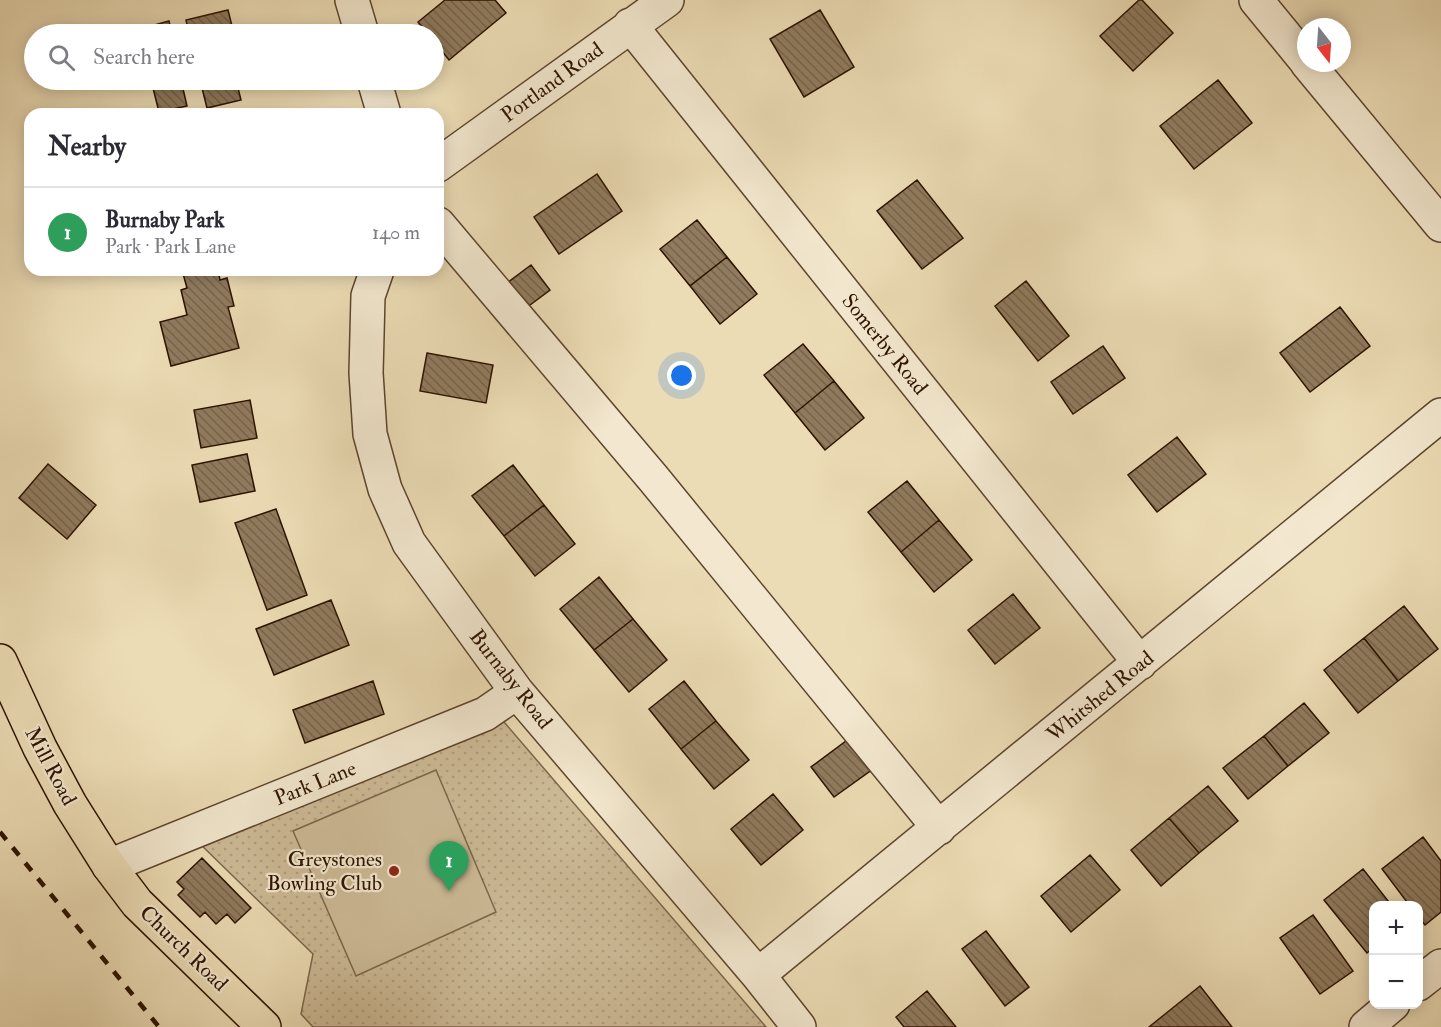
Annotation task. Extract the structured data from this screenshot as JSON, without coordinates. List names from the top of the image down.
{
  "streets": {
    "main road": ["Mill Road", "Church Road"],
    "street": [
      "Portland Road",
      "Somerby Road",
      "Burnaby Road",
      "Whitshed Road",
      "Park Lane"
    ]
  },
  "crossings": [
    ["Portland Road", "Somerby Road"],
    ["Somerby Road", "Whitshed Road"],
    ["Burnaby Road", "Whitshed Road"],
    ["Burnaby Road", "Park Lane"],
    ["Mill Road", "Park Lane"],
    ["Mill Road", "Church Road"],
    ["Park Lane", "Church Road"]
  ],
  "places": ["Greystones Bowling Club"],
  "north": "bottom",
  "page": {
    "search": "Search here",
    "heading": "Nearby",
    "list": [
      {
        "mark": "1",
        "name": "Burnaby Park",
        "note": "Park · Park Lane",
        "value": "140 m"
      }
    ],
    "pins": "1",
    "map_buttons": ["+", "−"]
  }
}
